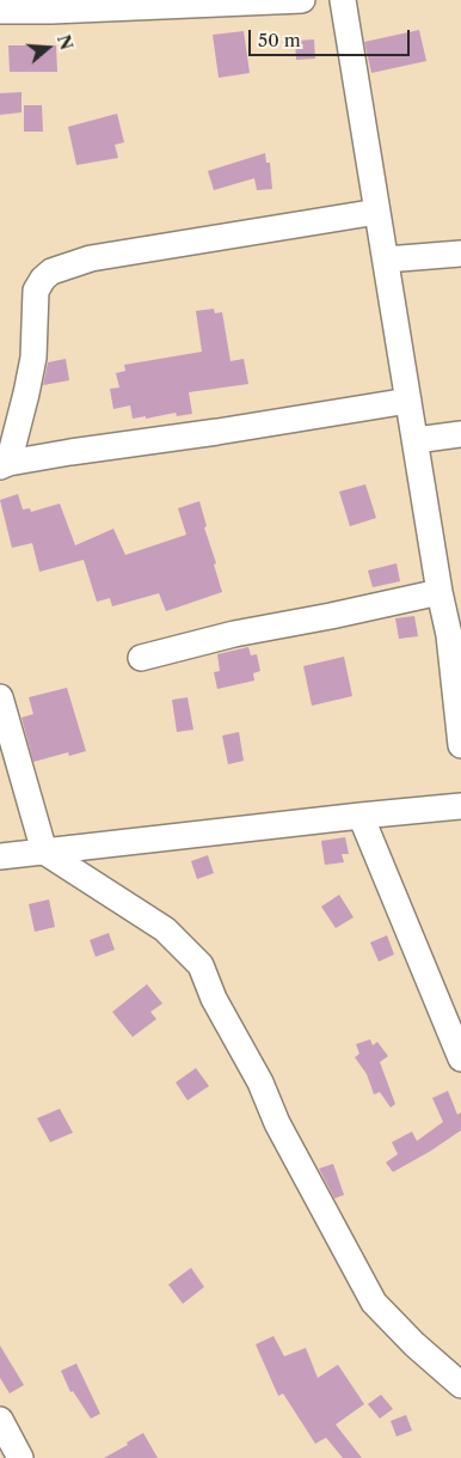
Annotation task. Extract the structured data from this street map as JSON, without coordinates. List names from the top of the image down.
{
  "scale_bar": "50 m",
  "north": "right"
}
